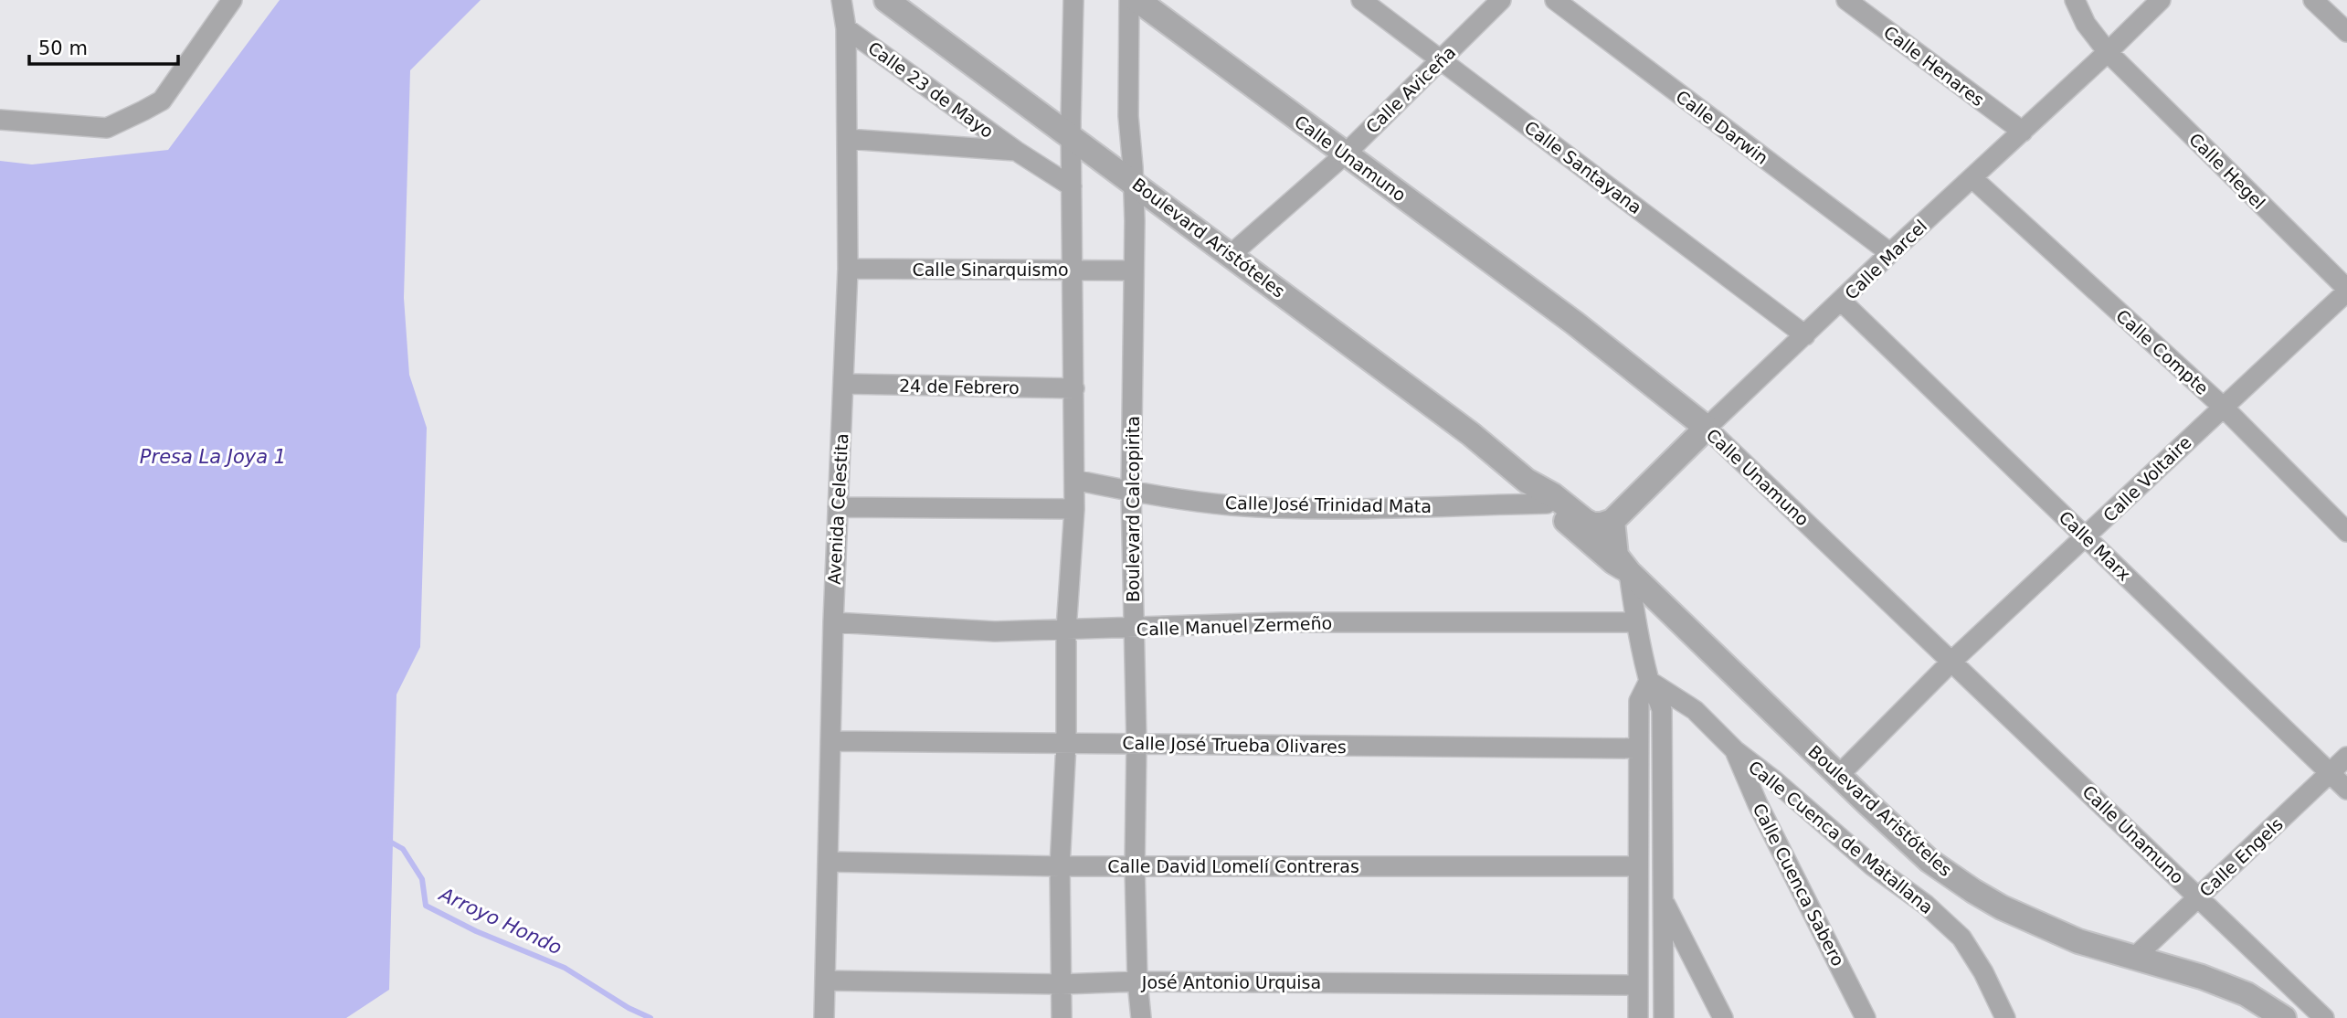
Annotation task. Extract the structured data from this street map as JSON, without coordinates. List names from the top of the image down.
{
  "streets": {
    "street": [
      "Calle Henares",
      "Calle 23 de Mayo",
      "Calle Aviceña",
      "Calle Darwin",
      "Calle Unamuno",
      "Calle Santayana",
      "Calle Hegel",
      "Boulevard Aristóteles",
      "Calle Marcel",
      "Calle Sinarquismo",
      "Calle Compte",
      "24 de Febrero",
      "Calle Voltaire",
      "Calle José Trinidad Mata",
      "Avenida Celestita",
      "Boulevard Calcopirita",
      "Calle Marx",
      "Calle Manuel Zermeño",
      "Calle José Trueba Olivares",
      "Calle Cuenca de Matallana",
      "Calle Engels",
      "Calle David Lomelí Contreras",
      "Calle Cuenca Sabero",
      "José Antonio Urquisa"
    ]
  },
  "crossings": [
    ["Calle Henares", "Calle Marcel"],
    ["Calle 23 de Mayo", "Avenida Celestita"],
    ["Calle Aviceña", "Calle Unamuno"],
    ["Calle Aviceña", "Calle Santayana"],
    ["Calle Aviceña", "Boulevard Aristóteles"],
    ["Calle Darwin", "Calle Marcel"],
    ["Calle Unamuno", "Calle Marcel"],
    ["Calle Unamuno", "Calle Voltaire"],
    ["Calle Unamuno", "Calle Engels"],
    ["Calle Santayana", "Calle Marcel"],
    ["Calle Hegel", "Calle Marcel"],
    ["Calle Hegel", "Calle Voltaire"],
    ["Boulevard Aristóteles", "Calle Marcel"],
    ["Boulevard Aristóteles", "Calle Voltaire"],
    ["Boulevard Aristóteles", "Calle José Trinidad Mata"],
    ["Boulevard Aristóteles", "Boulevard Calcopirita"],
    ["Boulevard Aristóteles", "Calle Engels"],
    ["Calle Marcel", "Calle Compte"],
    ["Calle Marcel", "Calle Marx"],
    ["Calle Sinarquismo", "Avenida Celestita"],
    ["Calle Sinarquismo", "Boulevard Calcopirita"],
    ["Calle Compte", "Calle Voltaire"],
    ["24 de Febrero", "Avenida Celestita"],
    ["Calle Voltaire", "Calle Marx"],
    ["Calle José Trinidad Mata", "Boulevard Calcopirita"],
    ["Avenida Celestita", "Calle Manuel Zermeño"],
    ["Avenida Celestita", "Calle José Trueba Olivares"],
    ["Avenida Celestita", "Calle David Lomelí Contreras"],
    ["Avenida Celestita", "José Antonio Urquisa"],
    ["Boulevard Calcopirita", "Calle Manuel Zermeño"],
    ["Boulevard Calcopirita", "Calle José Trueba Olivares"],
    ["Boulevard Calcopirita", "Calle David Lomelí Contreras"],
    ["Boulevard Calcopirita", "José Antonio Urquisa"],
    ["Calle Marx", "Calle Engels"],
    ["Calle Cuenca de Matallana", "Calle Cuenca Sabero"]
  ],
  "water": ["Presa La Joya 1", "Arroyo Hondo"],
  "scale_bar": "50 m"
}
